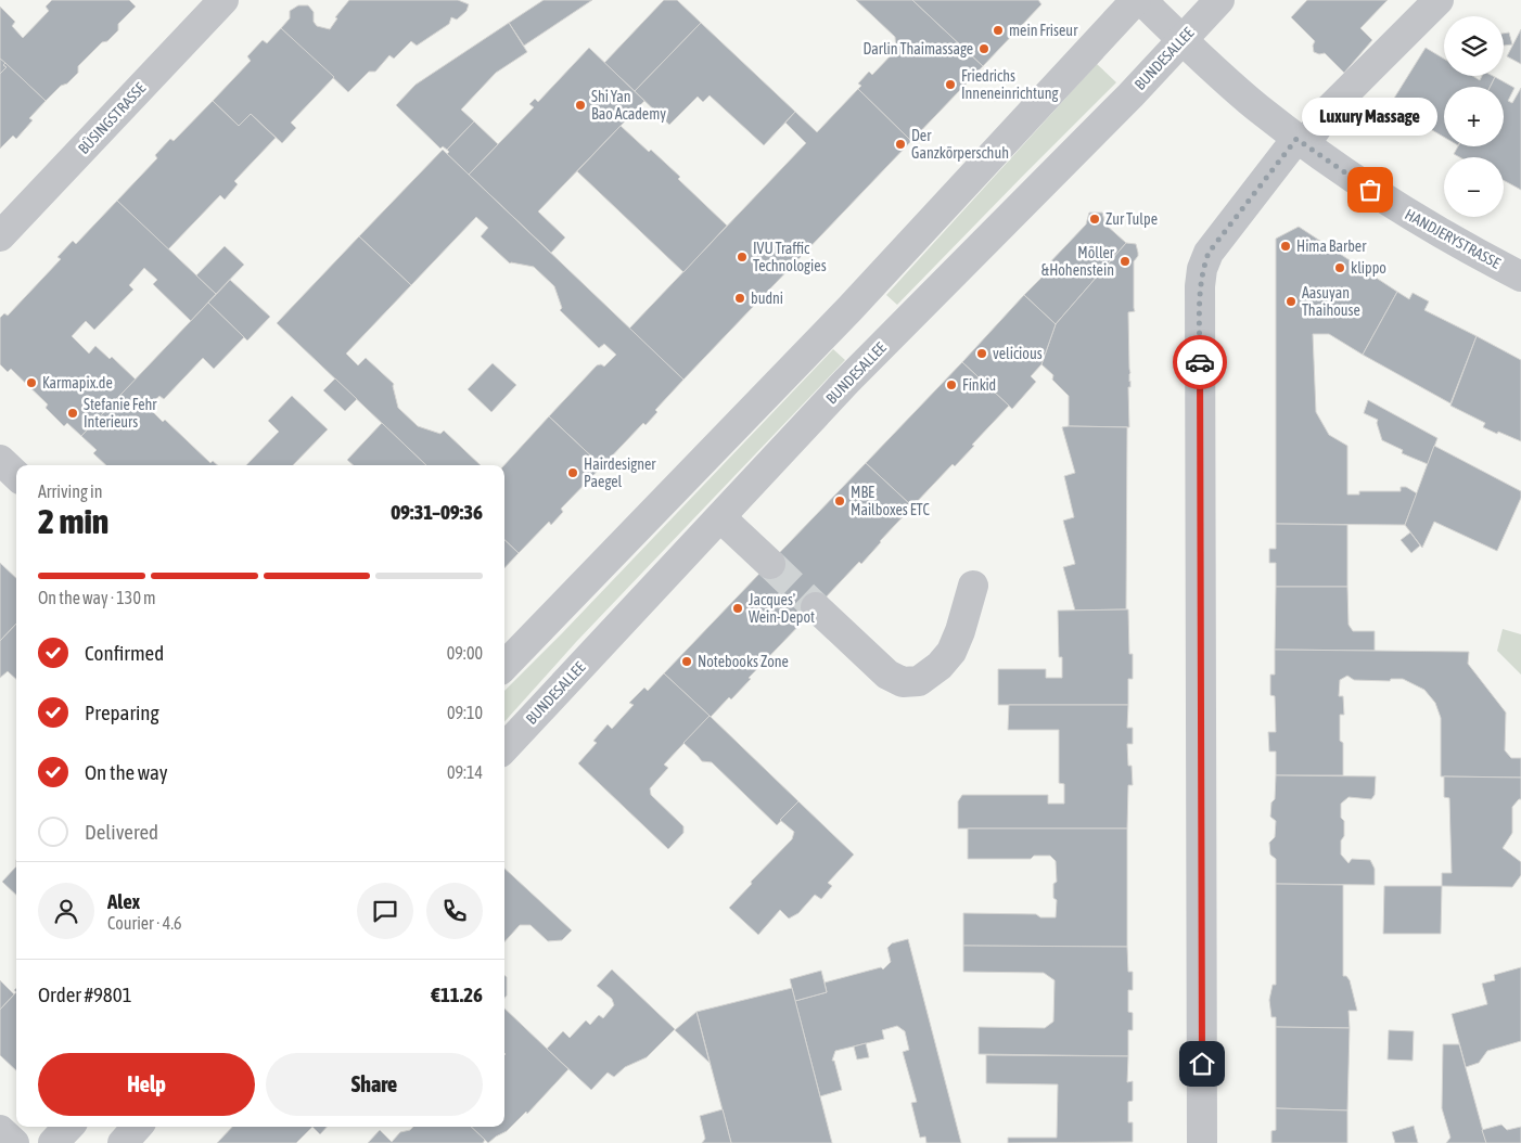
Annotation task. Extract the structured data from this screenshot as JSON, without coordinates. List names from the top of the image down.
{
  "streets": {
    "street": ["BUNDESALLEE", "BÜSINGSTRASSE", "HANDJERYSTRASSE"]
  },
  "crossings": [
    ["BUNDESALLEE", "HANDJERYSTRASSE"]
  ],
  "places": [
    "mein Friseur",
    "Darlin Thaimassage",
    "Friedrichs Inneneinrichtung",
    "Shi Yan Bao Academy",
    "Der Ganzkörperschuh",
    "Luxury Massage",
    "Zur Tulpe",
    "Hima Barber",
    "IVU Traffic Technologies",
    "Möller &Hohenstein",
    "klippo",
    "budni",
    "Aasuyan Thaihouse",
    "velicious",
    "Karmapix.de",
    "Finkid",
    "Stefanie Fehr Interieurs",
    "Hairdesigner Paegel",
    "MBE Mailboxes ETC",
    "Jacques' Wein-Depot",
    "Notebooks Zone"
  ],
  "page": {
    "map_buttons": ["+", "−"],
    "bubble": "Luxury Massage",
    "heading": ["2 min", "Arriving in", "09:31–09:36"],
    "panel": [
      "Alex",
      "Courier · 4.6",
      "Order #9801",
      "€11.26"
    ],
    "bar": "On the way · 130 m",
    "list": [
      ["Confirmed", "09:00"],
      ["Preparing", "09:10"],
      ["On the way", "09:14"],
      "Delivered"
    ],
    "buttons": ["Help", "Share"]
  }
}
